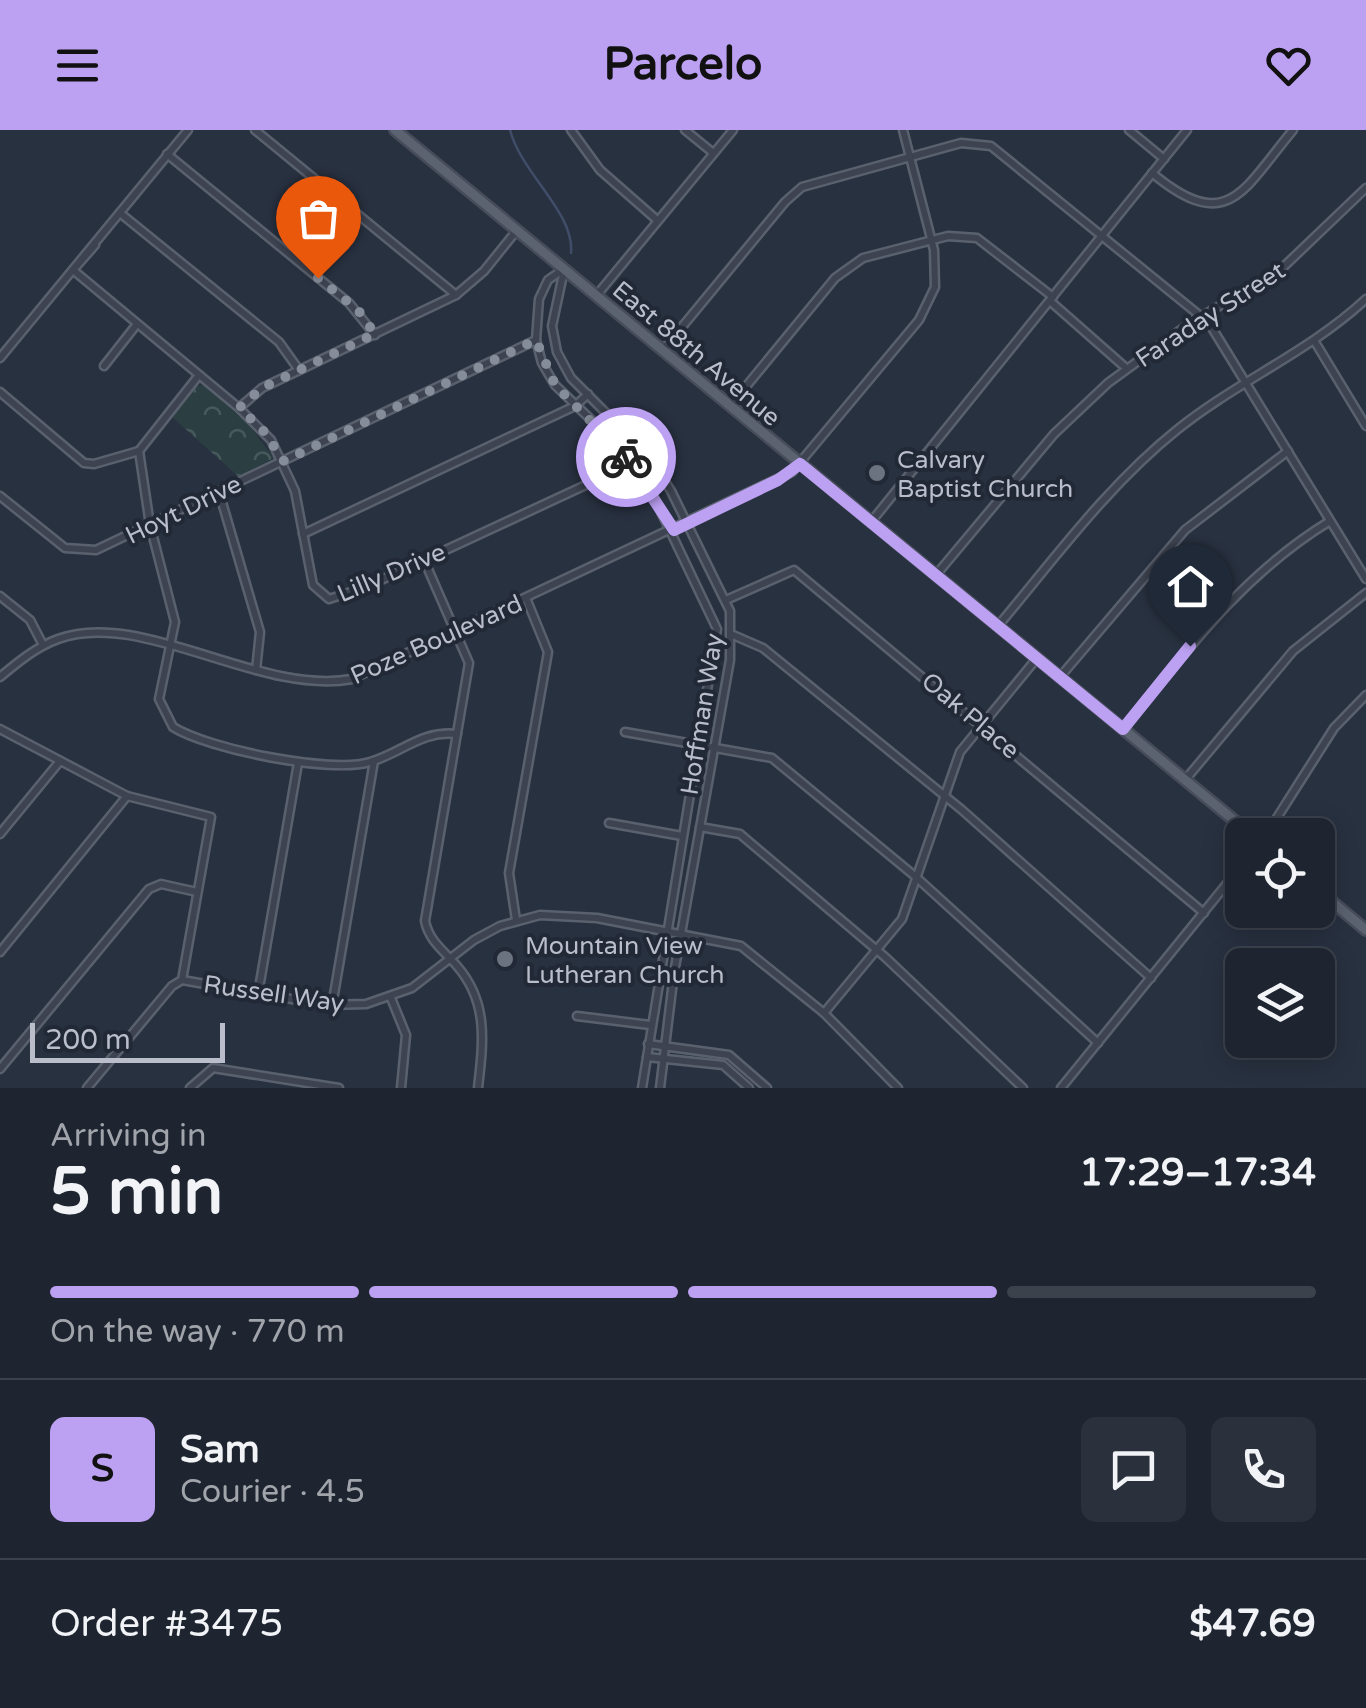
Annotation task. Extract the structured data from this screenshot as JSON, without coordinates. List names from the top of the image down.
{
  "streets": {
    "main road": ["East 88th Avenue"],
    "street": [
      "Faraday Street",
      "Hoyt Drive",
      "Lilly Drive",
      "Poze Boulevard",
      "Hoffman Way",
      "Oak Place",
      "Russell Way"
    ]
  },
  "crossings": [
    ["Faraday Street", "East 88th Avenue"],
    ["East 88th Avenue", "Poze Boulevard"],
    ["East 88th Avenue", "Hoffman Way"],
    ["Hoyt Drive", "Lilly Drive"],
    ["Hoyt Drive", "Hoffman Way"],
    ["Lilly Drive", "Hoffman Way"],
    ["Poze Boulevard", "Hoffman Way"],
    ["Hoffman Way", "Oak Place"],
    ["Hoffman Way", "Russell Way"]
  ],
  "places": ["Calvary Baptist Church", "Mountain View Lutheran Church"],
  "scale_bar": "200 m",
  "page": {
    "header": "Parcelo",
    "scale": "200 m",
    "heading": ["5 min", "Arriving in", "17:29–17:34"],
    "panel": [
      "Sam",
      "Courier · 4.5",
      "Order #3475",
      "$47.69"
    ],
    "bar": "On the way · 770 m",
    "round": "S"
  }
}
